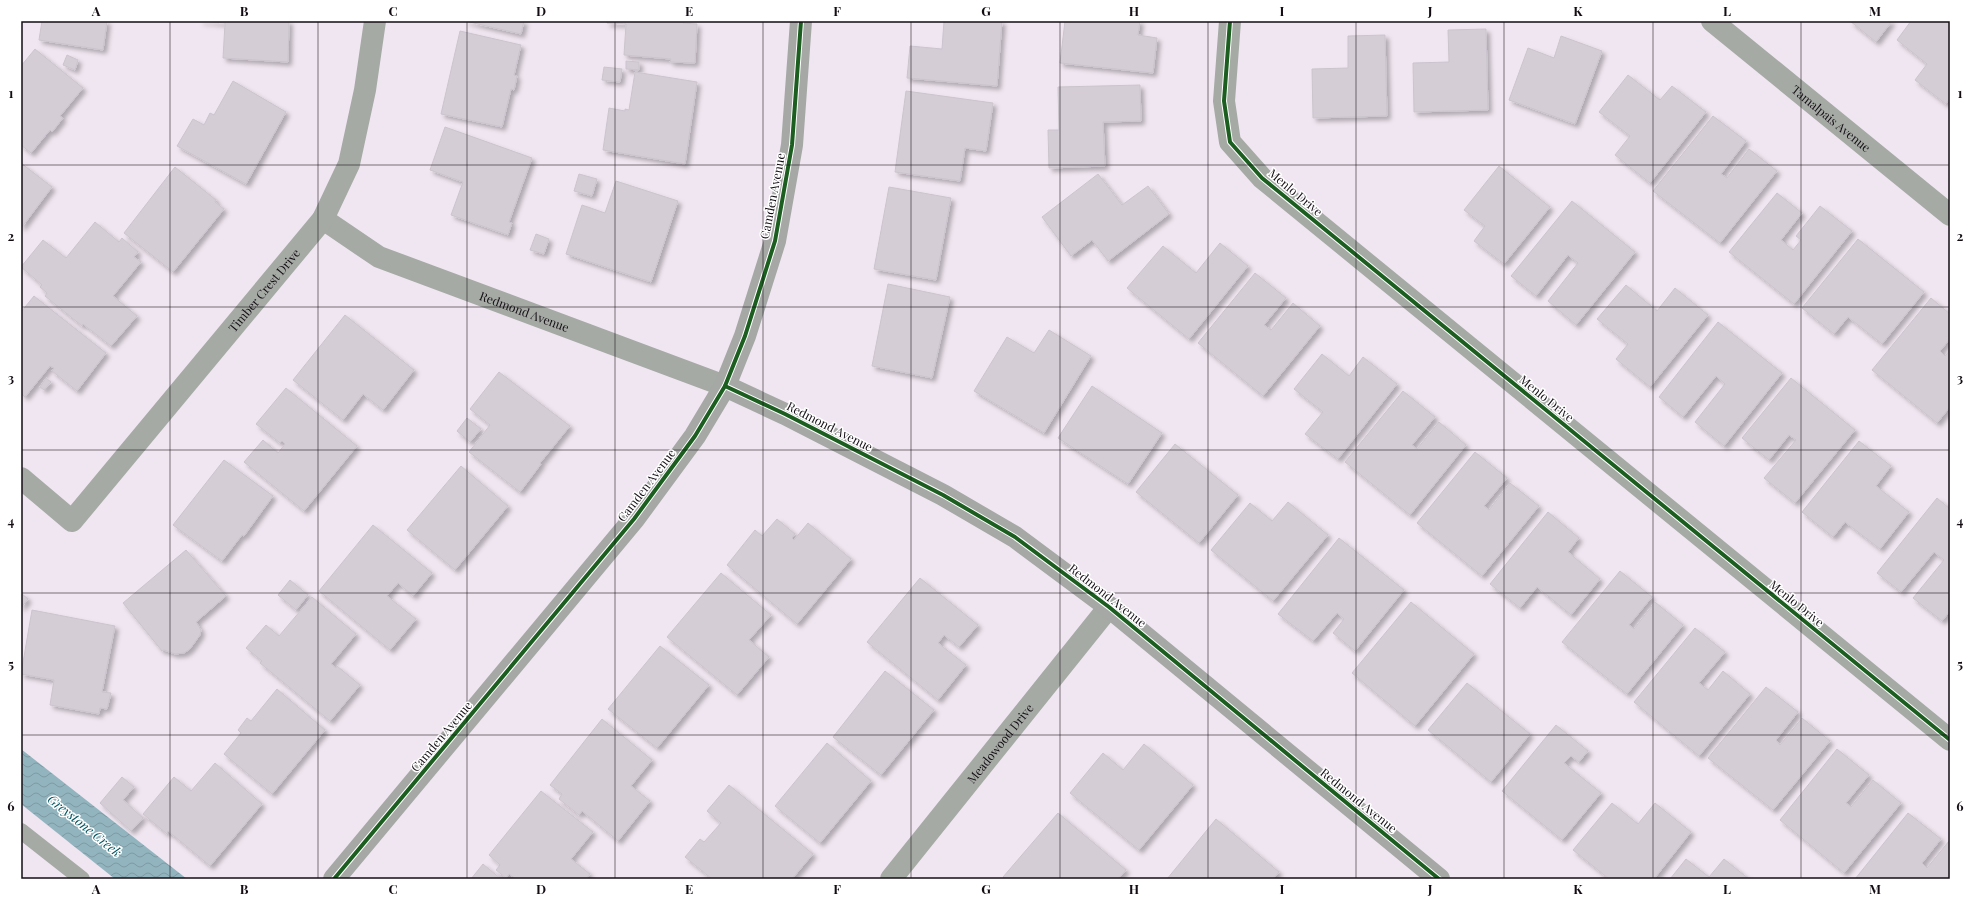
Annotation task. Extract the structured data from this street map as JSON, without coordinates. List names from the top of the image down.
{
  "streets": {
    "street": [
      "Tamalpais Avenue",
      "Menlo Drive",
      "Camden Avenue",
      "Timber Crest Drive",
      "Redmond Avenue",
      "Meadowood Drive"
    ]
  },
  "crossings": [
    ["Camden Avenue", "Redmond Avenue"],
    ["Timber Crest Drive", "Redmond Avenue"],
    ["Redmond Avenue", "Meadowood Drive"]
  ],
  "water": ["Greystone Creek"],
  "grid": {
    "columns": [
      "A",
      "B",
      "C",
      "D",
      "E",
      "F",
      "G",
      "H",
      "I",
      "J",
      "K",
      "L",
      "M"
    ],
    "rows": [
      "1",
      "2",
      "3",
      "4",
      "5",
      "6"
    ]
  }
}
